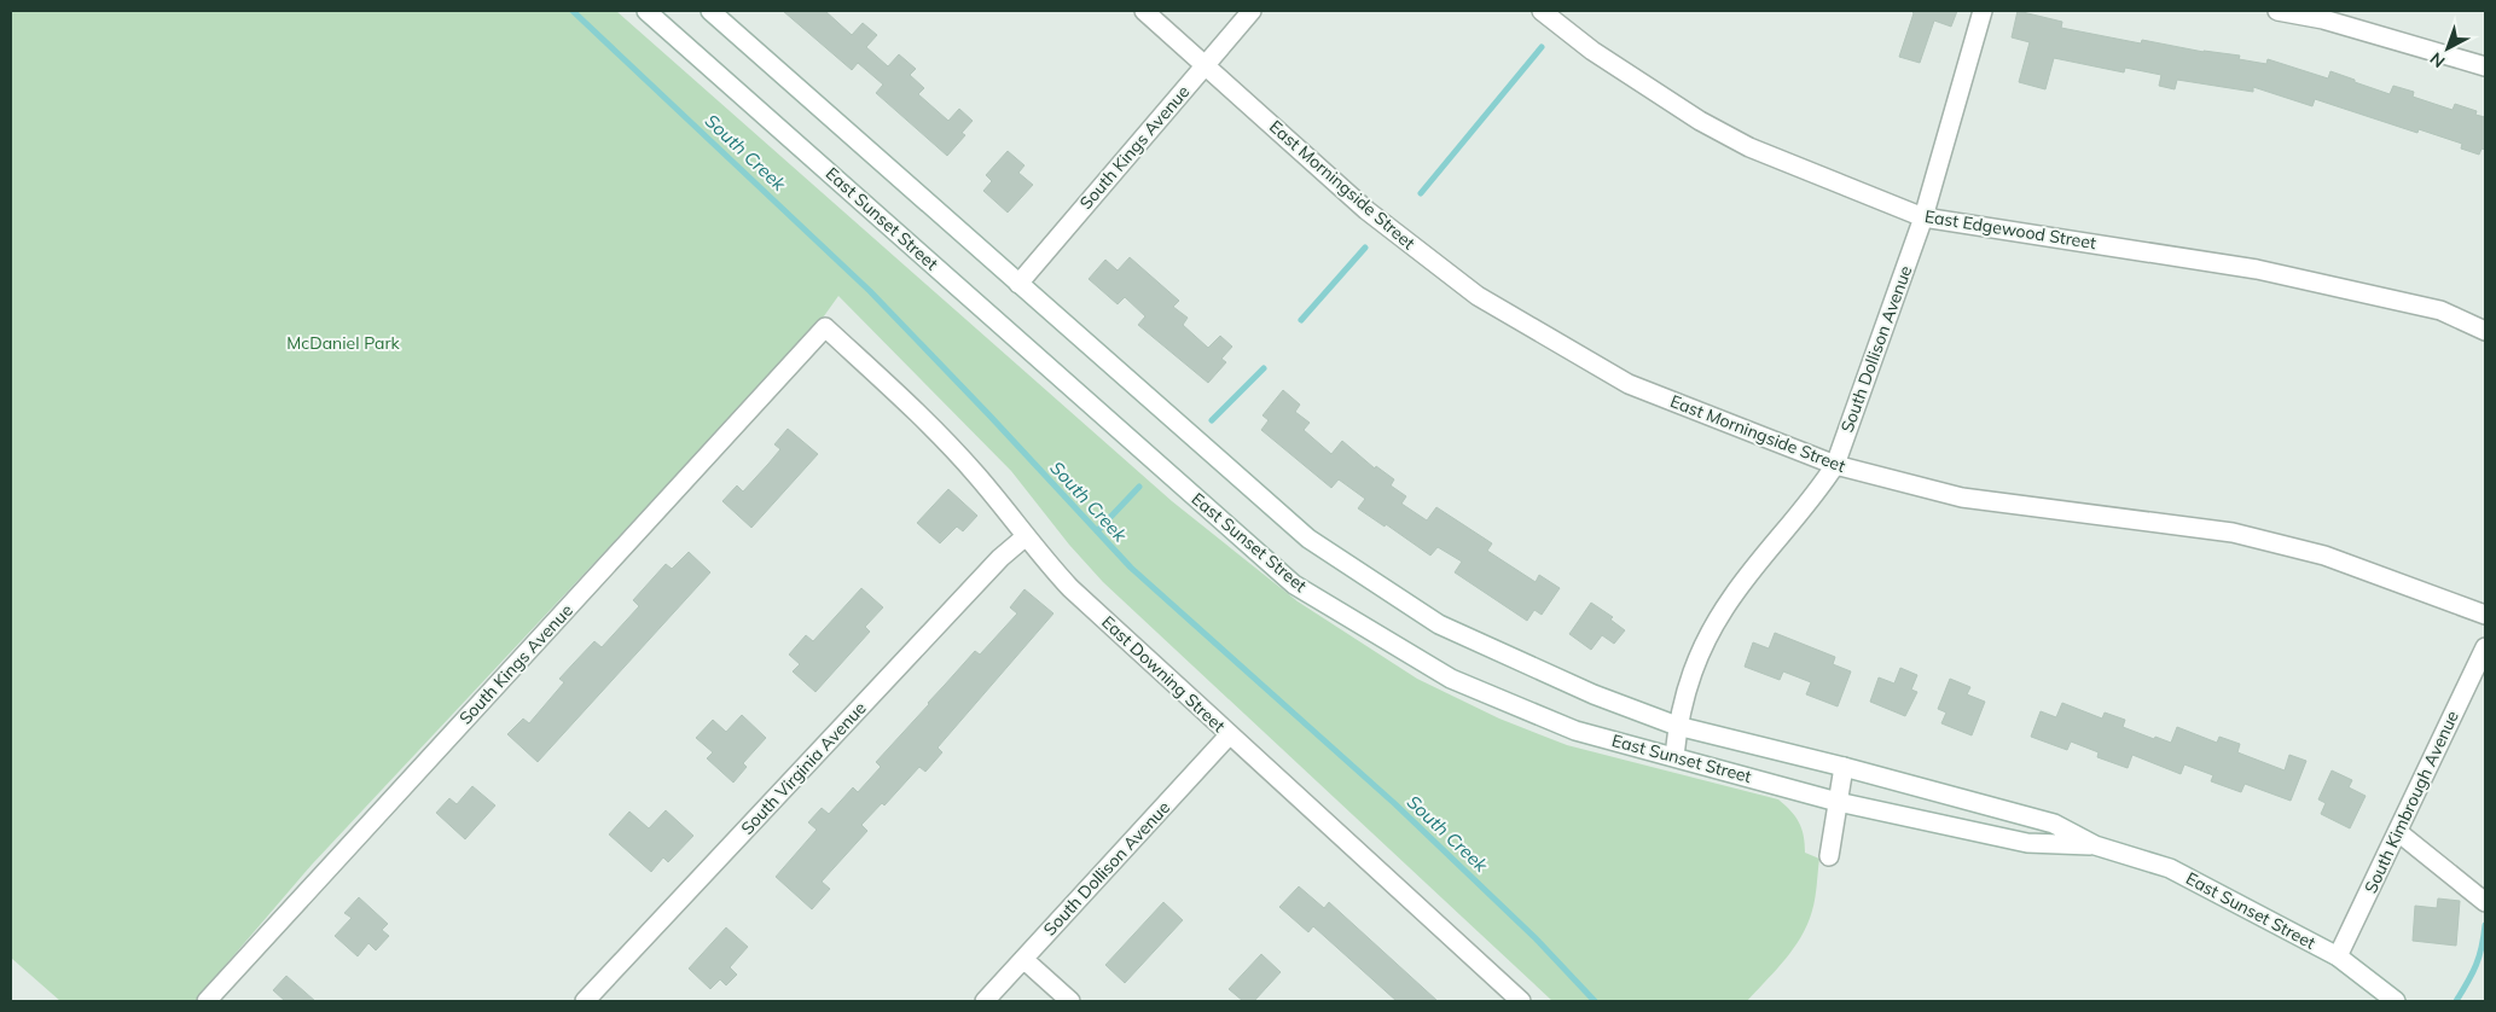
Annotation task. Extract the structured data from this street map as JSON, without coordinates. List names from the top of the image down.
{
  "streets": {
    "street": [
      "South Kings Avenue",
      "East Morningside Street",
      "East Sunset Street",
      "East Edgewood Street",
      "South Dollison Avenue",
      "East Downing Street",
      "South Virginia Avenue",
      "South Kimbrough Avenue"
    ]
  },
  "crossings": [
    ["South Kings Avenue", "East Morningside Street"],
    ["South Kings Avenue", "East Sunset Street"],
    ["South Kings Avenue", "East Downing Street"],
    ["East Morningside Street", "South Dollison Avenue"],
    ["East Sunset Street", "South Dollison Avenue"],
    ["East Sunset Street", "South Kimbrough Avenue"],
    ["East Edgewood Street", "South Dollison Avenue"],
    ["South Dollison Avenue", "East Downing Street"],
    ["East Downing Street", "South Virginia Avenue"]
  ],
  "water": ["South Creek"],
  "parks": ["McDaniel Park"],
  "north": "bottom left"
}
